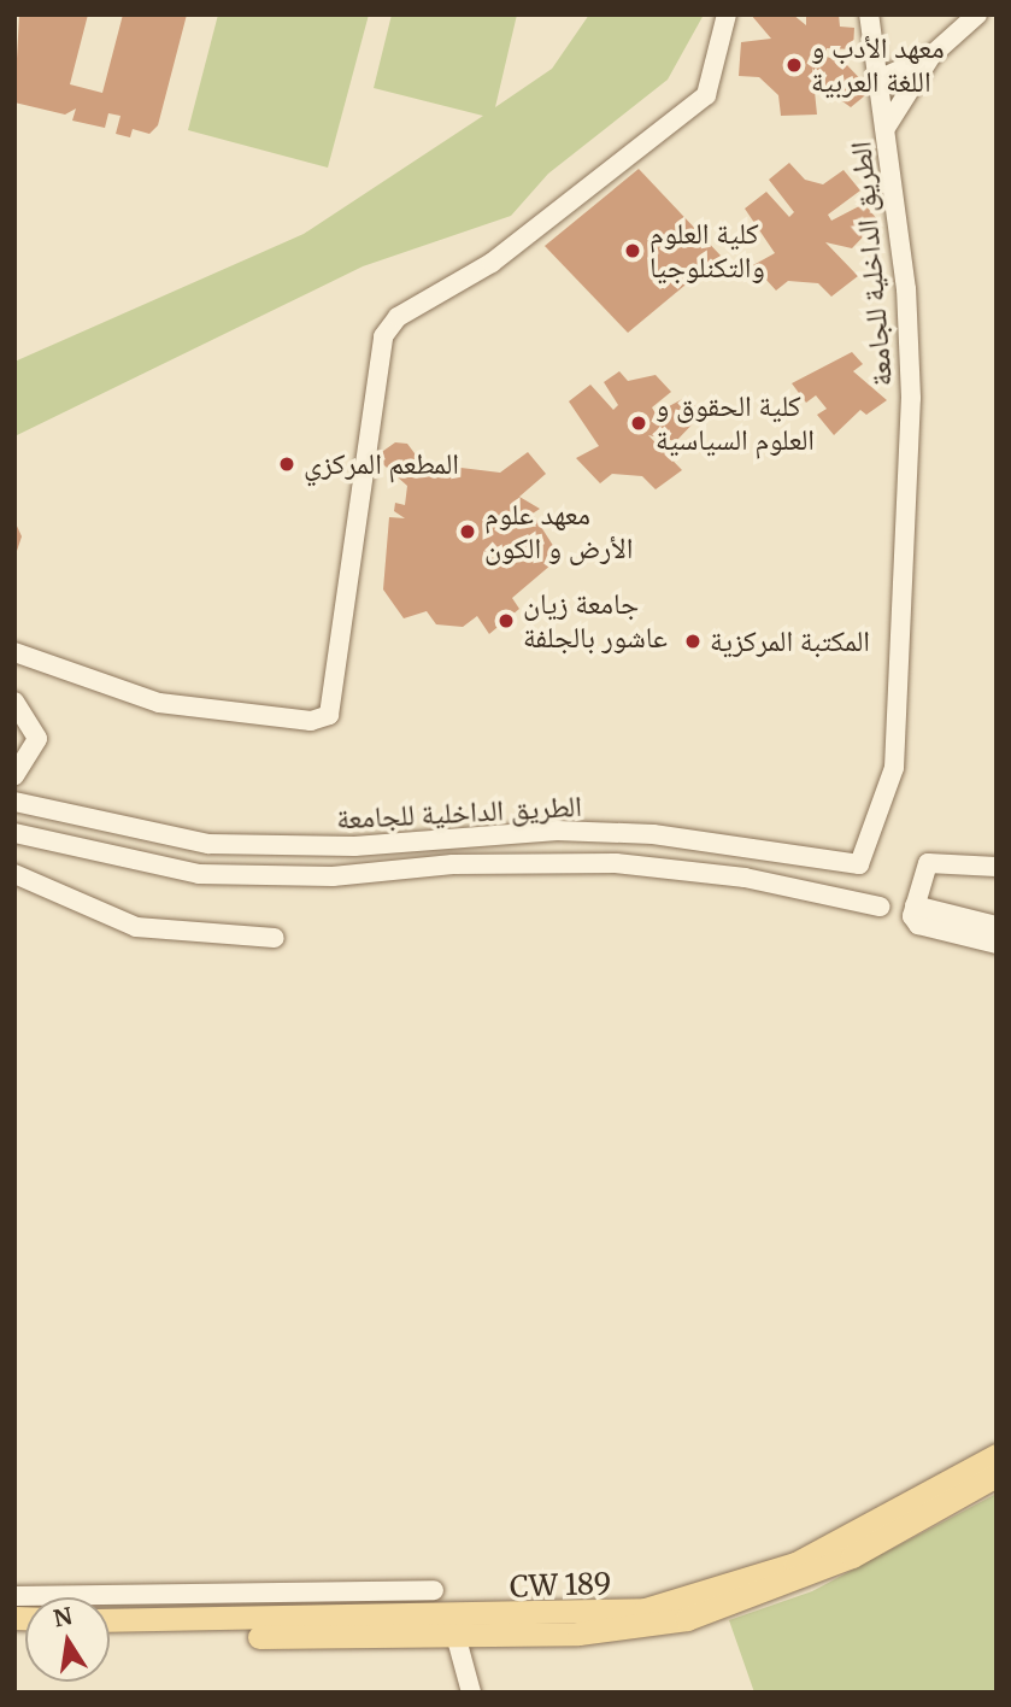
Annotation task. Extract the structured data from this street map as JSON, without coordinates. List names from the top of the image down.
{
  "streets": {
    "main road": ["CW 189"],
    "street": ["الطريق الداخلية للجامعة"]
  },
  "places": [
    "معهد الأدب و اللغة العربية",
    "كلية العلوم والتكنلوجيا",
    "كلية الحقوق و العلوم السياسية",
    "المطعم المركزي",
    "معهد علوم الأرض و الكون",
    "جامعة زيان عاشور بالجلفة",
    "المكتبة المركزية"
  ],
  "north": "top"
}
